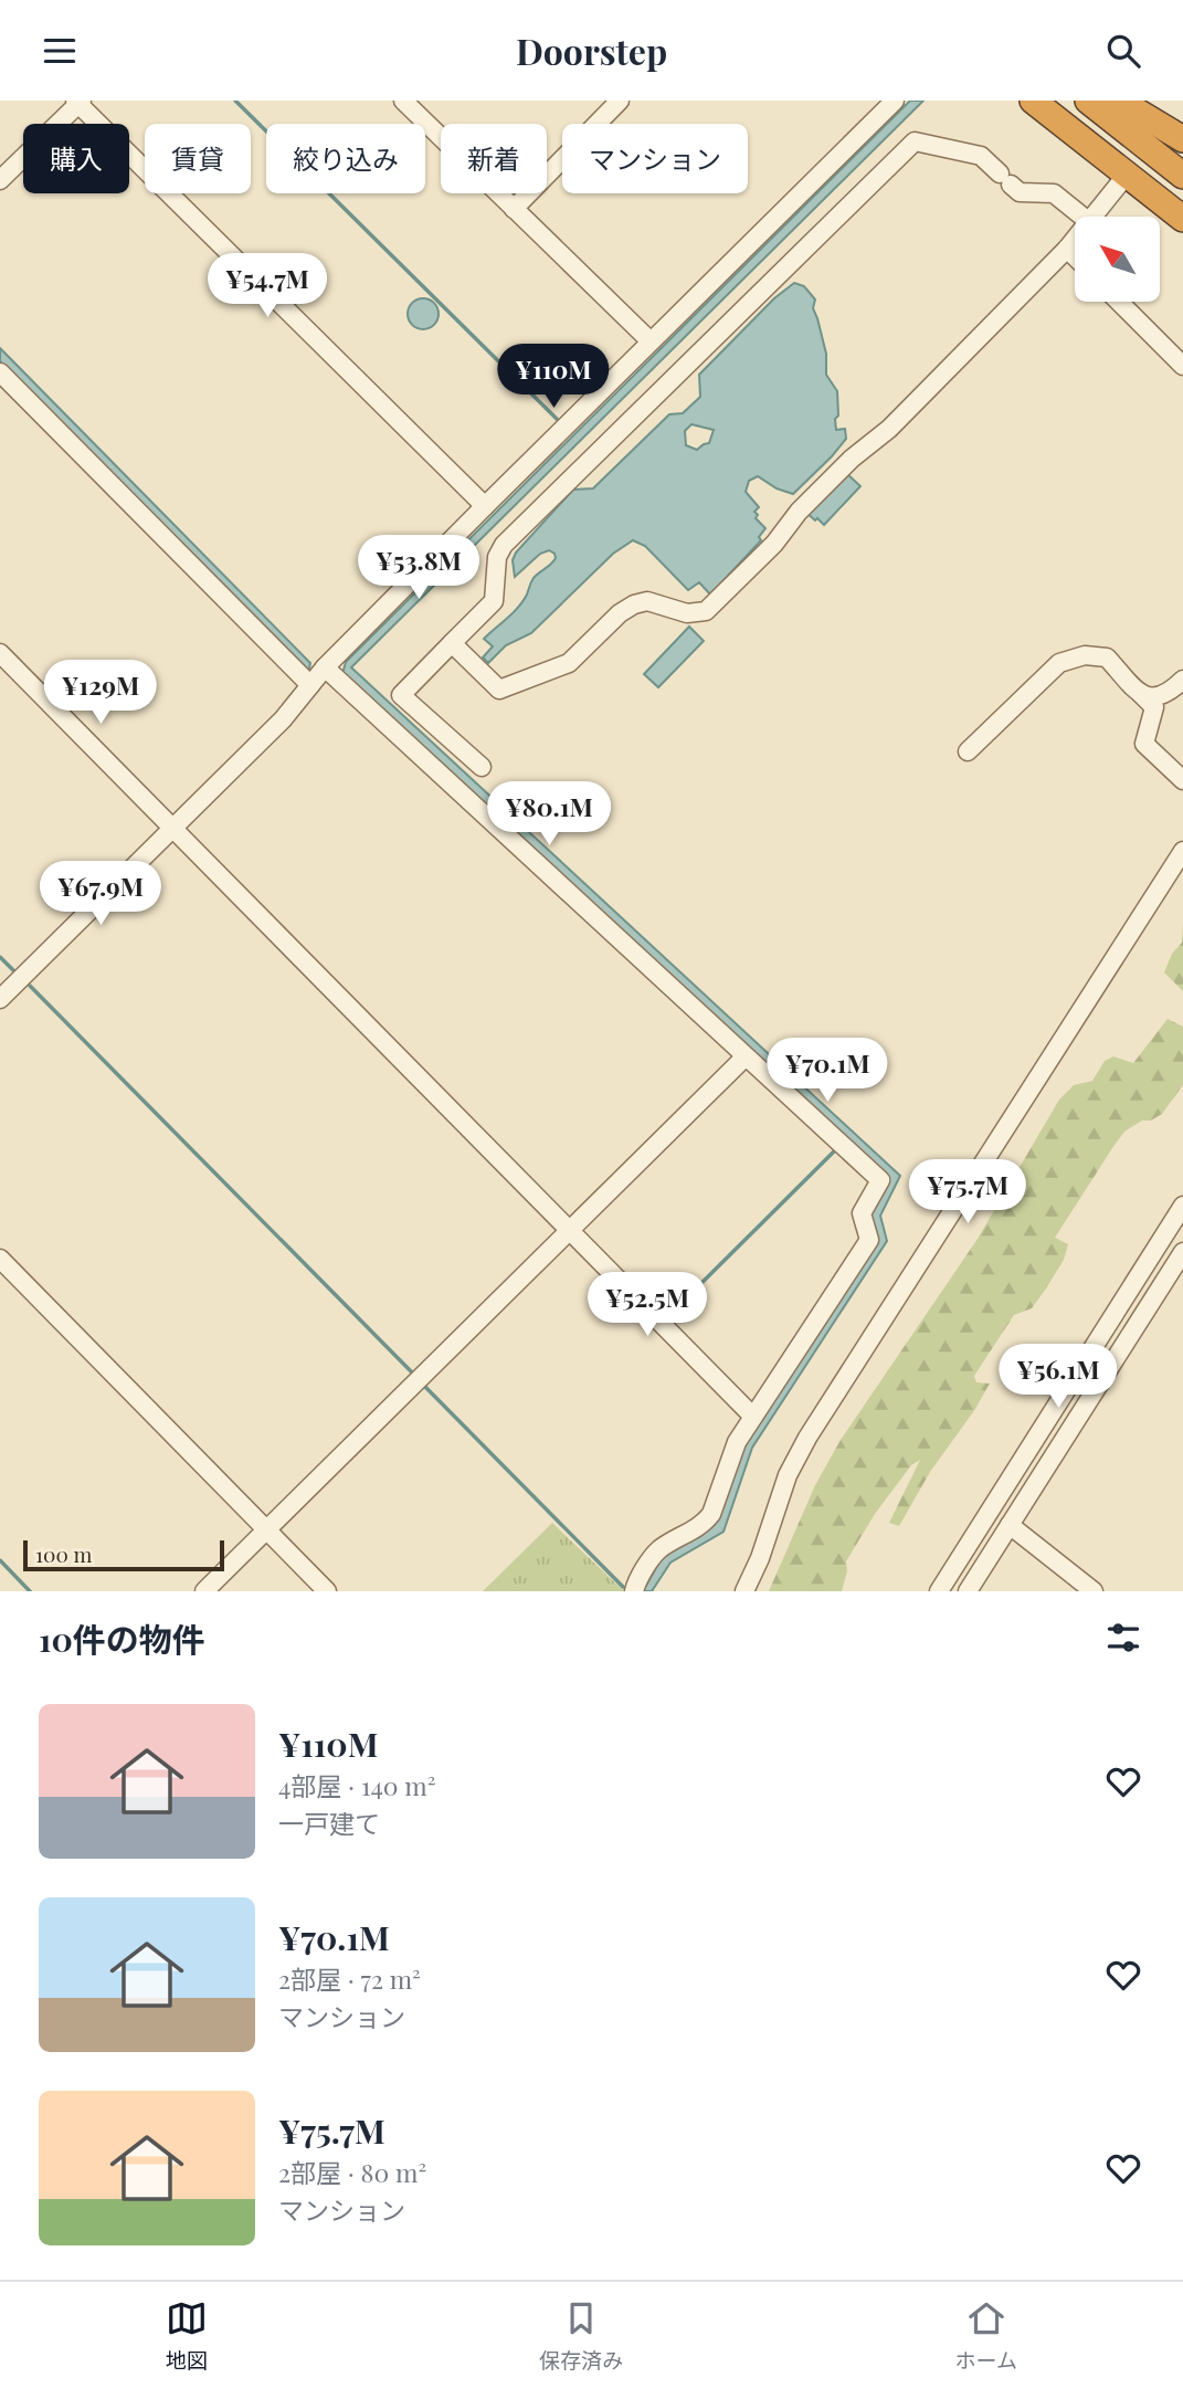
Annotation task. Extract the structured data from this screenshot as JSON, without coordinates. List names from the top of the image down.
{
  "scale_bar": "100 m",
  "north": "top left",
  "page": {
    "header": "Doorstep",
    "chip": [
      "購入",
      "賃貸",
      "絞り込み",
      "新着",
      "マンション"
    ],
    "price": [
      "¥54.7M",
      "¥110M",
      "¥53.8M",
      "¥129M",
      "¥80.1M",
      "¥67.9M",
      "¥70.1M",
      "¥75.7M",
      "¥52.5M",
      "¥56.1M"
    ],
    "scale": "100 m",
    "heading": "10件の物件",
    "list": [
      {
        "name": "¥110M",
        "note": "4部屋 · 140 m² · 一戸建て"
      },
      {
        "name": "¥70.1M",
        "note": "2部屋 · 72 m² · マンション"
      },
      {
        "name": "¥75.7M",
        "note": "2部屋 · 80 m² · マンション"
      }
    ],
    "tabs": ["地図", "保存済み", "ホーム"]
  }
}
